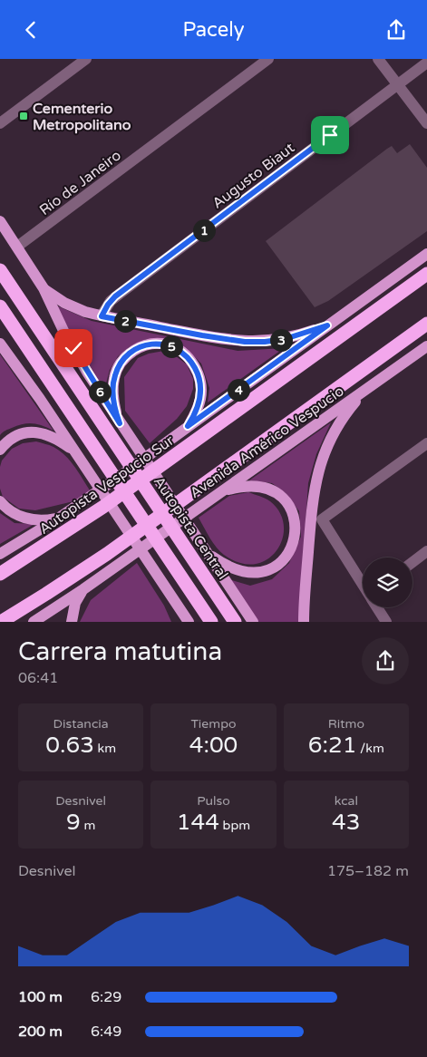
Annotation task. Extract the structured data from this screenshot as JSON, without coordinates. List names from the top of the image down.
{
  "streets": {
    "highway": ["Autopista Vespucio Sur", "Autopista Central"],
    "main road": ["Avenida Américo Vespucio"],
    "street": ["Augusto Biaut", "Río de Janeiro"]
  },
  "places": {
    "transit": ["Cementerio Metropolitano"]
  },
  "page": {
    "header": "Pacely",
    "pins": [
      "1",
      "2",
      "3",
      "5",
      "4",
      "6"
    ],
    "heading": ["Carrera matutina", "06:41"],
    "stats": [
      ["Distancia", "0.63 km"],
      ["Tiempo", "4:00"],
      ["Ritmo", "6:21 /km"],
      ["Desnivel", "9 m"],
      ["Pulso", "144 bpm"],
      ["kcal", "43"]
    ],
    "chart": ["Desnivel", "175–182 m"],
    "list": [
      {
        "name": "100 m",
        "note": "6:29"
      },
      {
        "name": "200 m",
        "note": "6:49"
      }
    ]
  }
}
